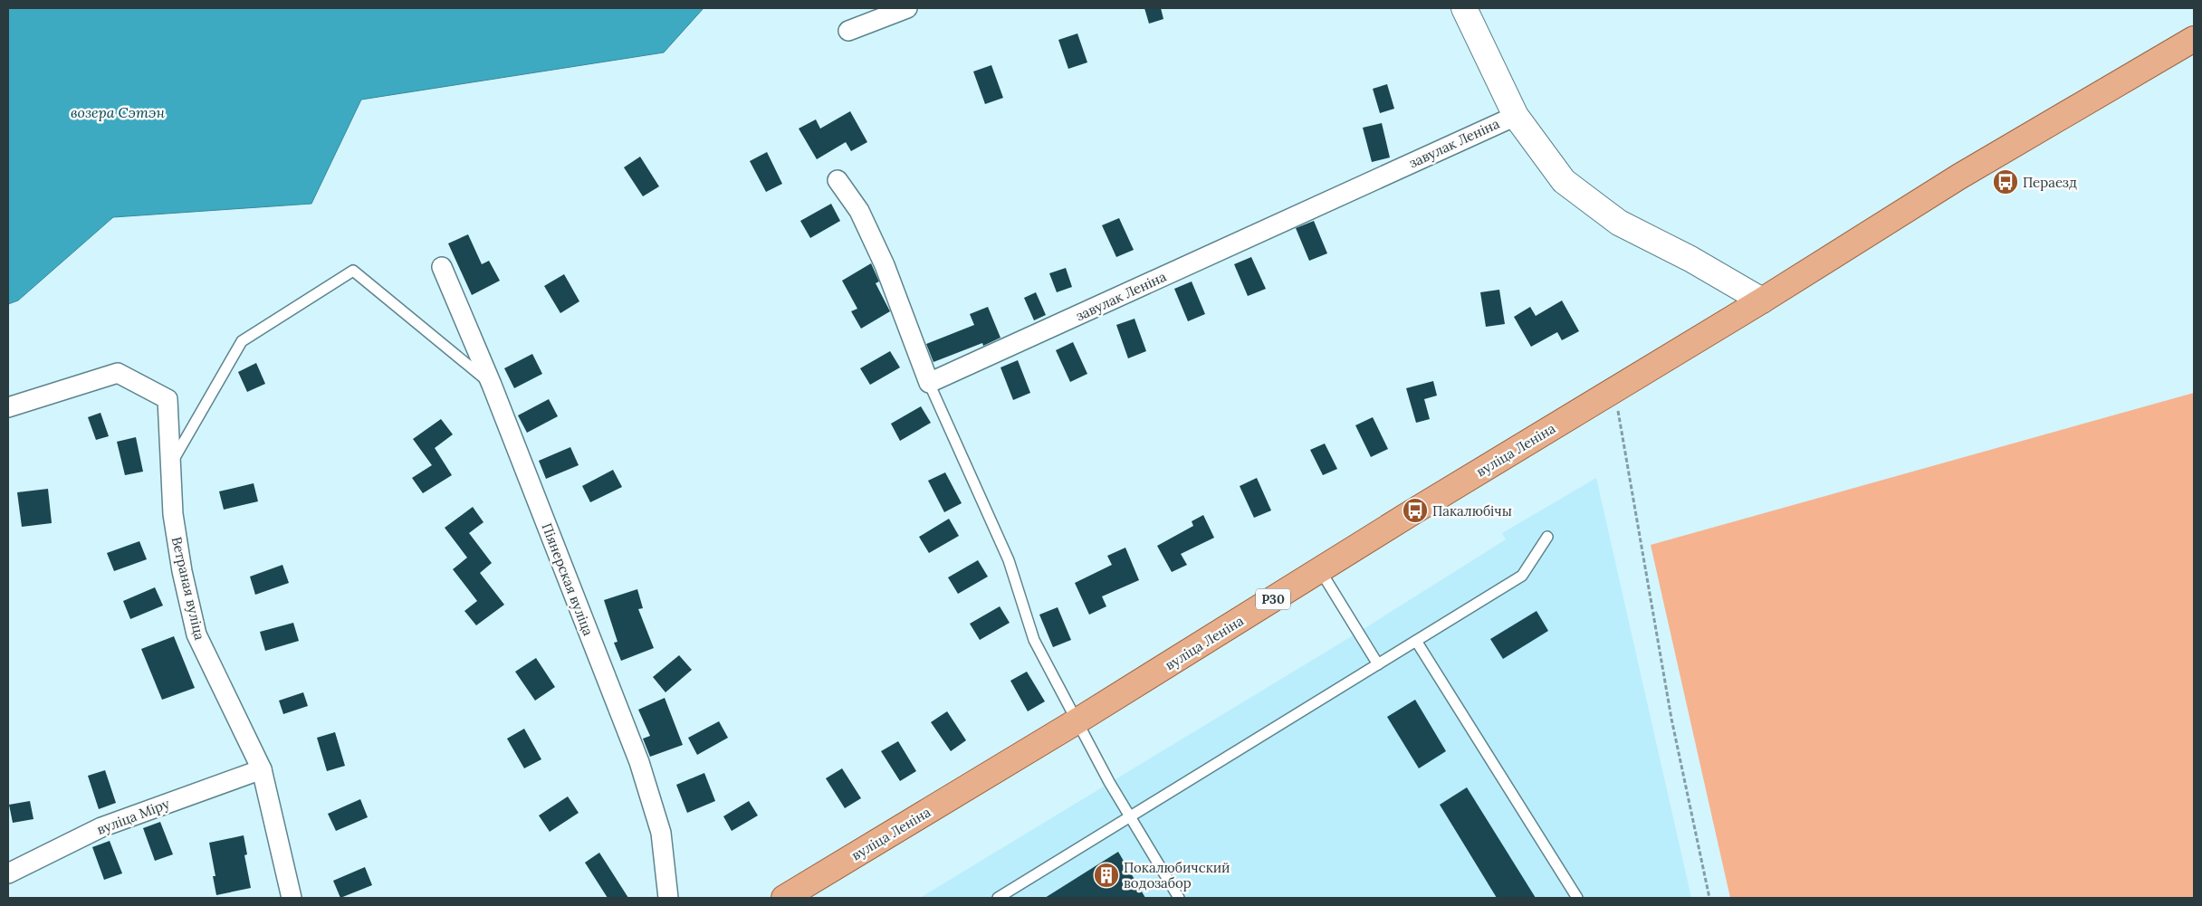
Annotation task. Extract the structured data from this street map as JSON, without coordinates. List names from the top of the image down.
{
  "streets": {
    "main road": ["вуліца Леніна", "Р30"],
    "street": [
      "завулак Леніна",
      "Піянерская вуліца",
      "Ветраная вуліца",
      "вуліца Міру"
    ]
  },
  "crossings": [
    ["вуліца Леніна", "Р30"],
    ["Ветраная вуліца", "вуліца Міру"]
  ],
  "water": ["возера Сэтэн"],
  "places": {
    "bus stop": ["Пераезд", "Пакалюбічы"],
    "building": ["Покалюбичский водозабор"]
  }
}
